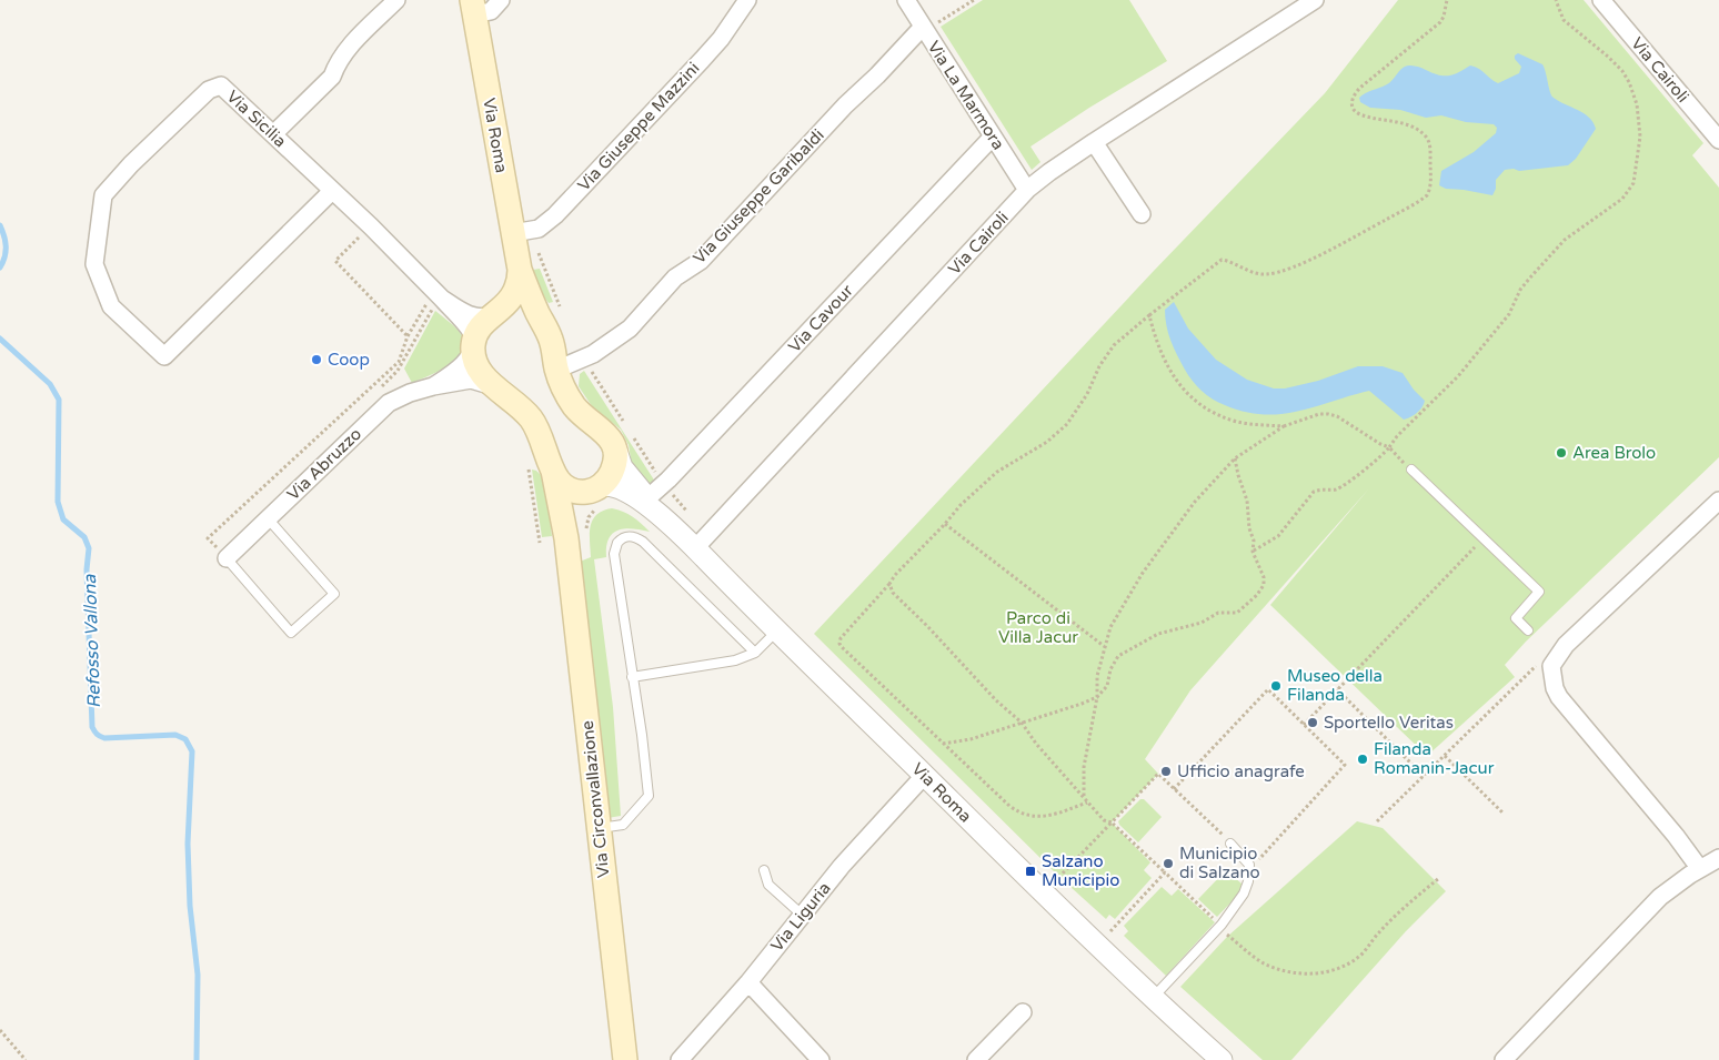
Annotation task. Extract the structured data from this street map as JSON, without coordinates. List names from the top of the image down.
{
  "streets": {
    "main road": ["Via Roma", "Via Circonvallazione"],
    "street": [
      "Via Cairoli",
      "Via La Marmora",
      "Via Sicilia",
      "Via Giuseppe Mazzini",
      "Via Giuseppe Garibaldi",
      "Via Cavour",
      "Via Abruzzo",
      "Via Liguria"
    ]
  },
  "crossings": [
    ["Via Cairoli", "Via La Marmora"],
    ["Via Cairoli", "Via Roma"],
    ["Via La Marmora", "Via Giuseppe Garibaldi"],
    ["Via La Marmora", "Via Cavour"],
    ["Via Sicilia", "Via Roma"],
    ["Via Sicilia", "Via Abruzzo"],
    ["Via Giuseppe Mazzini", "Via Roma"],
    ["Via Roma", "Via Giuseppe Garibaldi"],
    ["Via Roma", "Via Cavour"],
    ["Via Roma", "Via Abruzzo"],
    ["Via Roma", "Via Circonvallazione"],
    ["Via Roma", "Via Liguria"]
  ],
  "water": ["Refosso Vallona"],
  "parks": ["Parco di Villa Jacur"],
  "places": {
    "other": [
      "Coop",
      "Area Brolo",
      "Museo della Filanda",
      "Sportello Veritas",
      "Filanda Romanin-Jacur",
      "Ufficio anagrafe",
      "Municipio di Salzano"
    ],
    "transit": ["Salzano Municipio"]
  }
}
